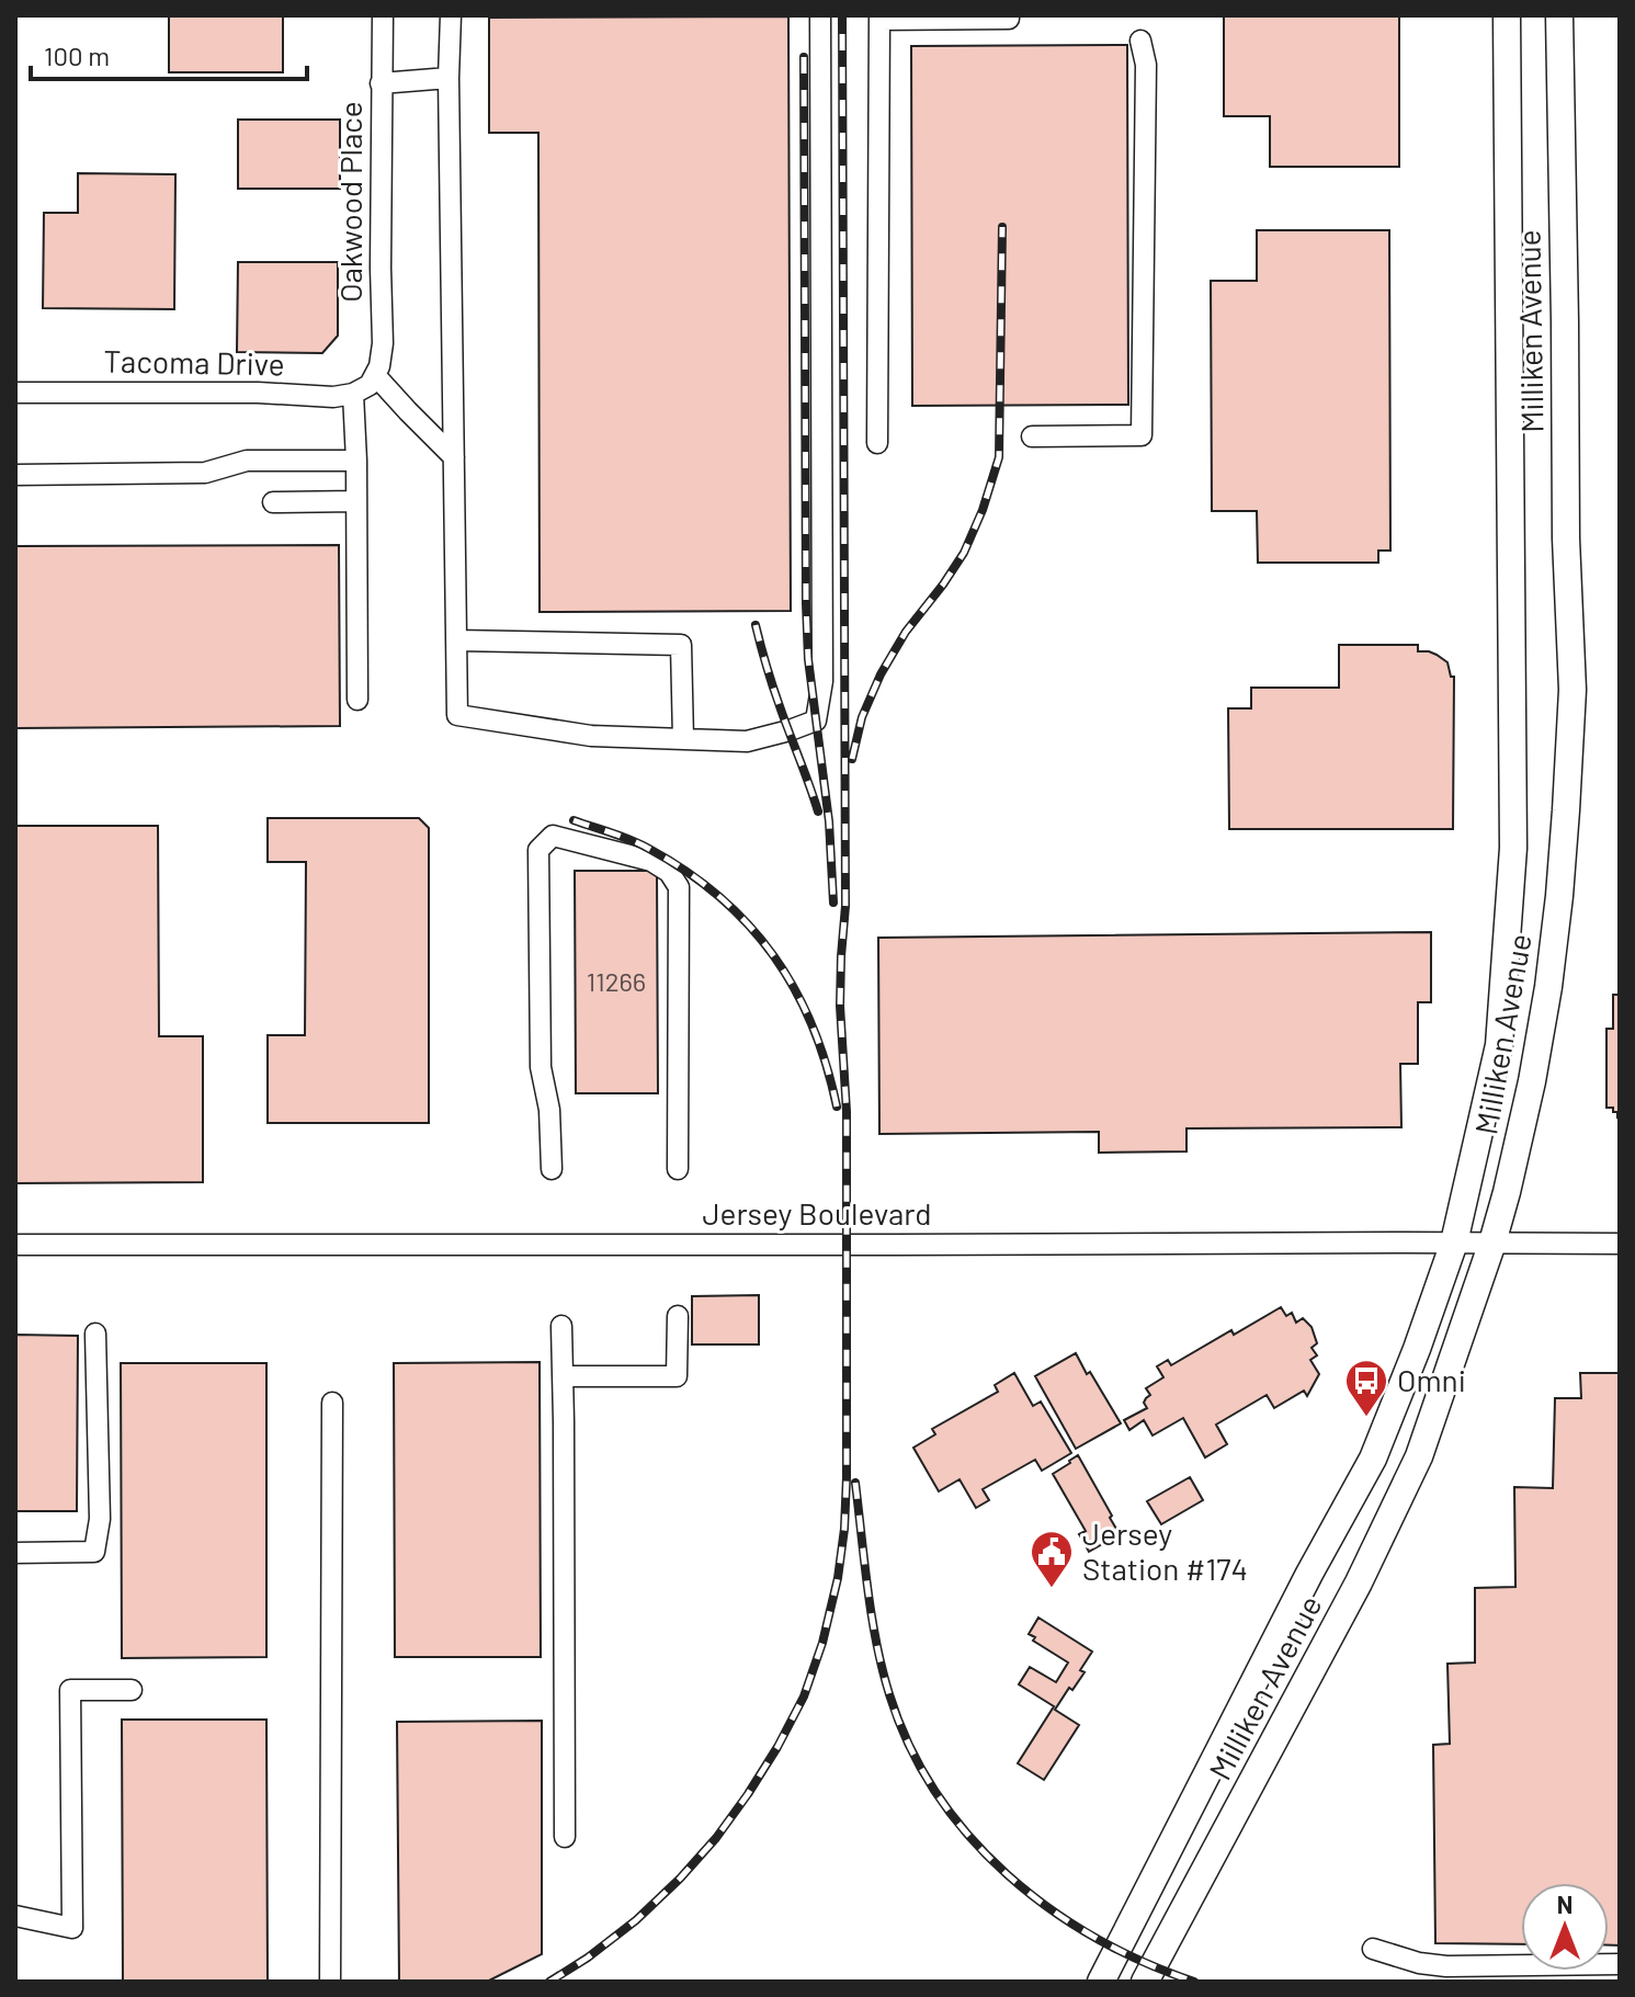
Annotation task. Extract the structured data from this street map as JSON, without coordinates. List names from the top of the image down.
{
  "streets": {
    "main road": ["Milliken Avenue"],
    "street": ["Oakwood Place", "Tacoma Drive", "Jersey Boulevard"]
  },
  "crossings": [
    ["Oakwood Place", "Tacoma Drive"],
    ["Milliken Avenue", "Jersey Boulevard"]
  ],
  "places": {
    "bus stop": ["Omni"],
    "public building": ["Jersey Station #174"]
  },
  "house_numbers": ["11266"],
  "scale_bar": "100 m",
  "north": "top"
}
